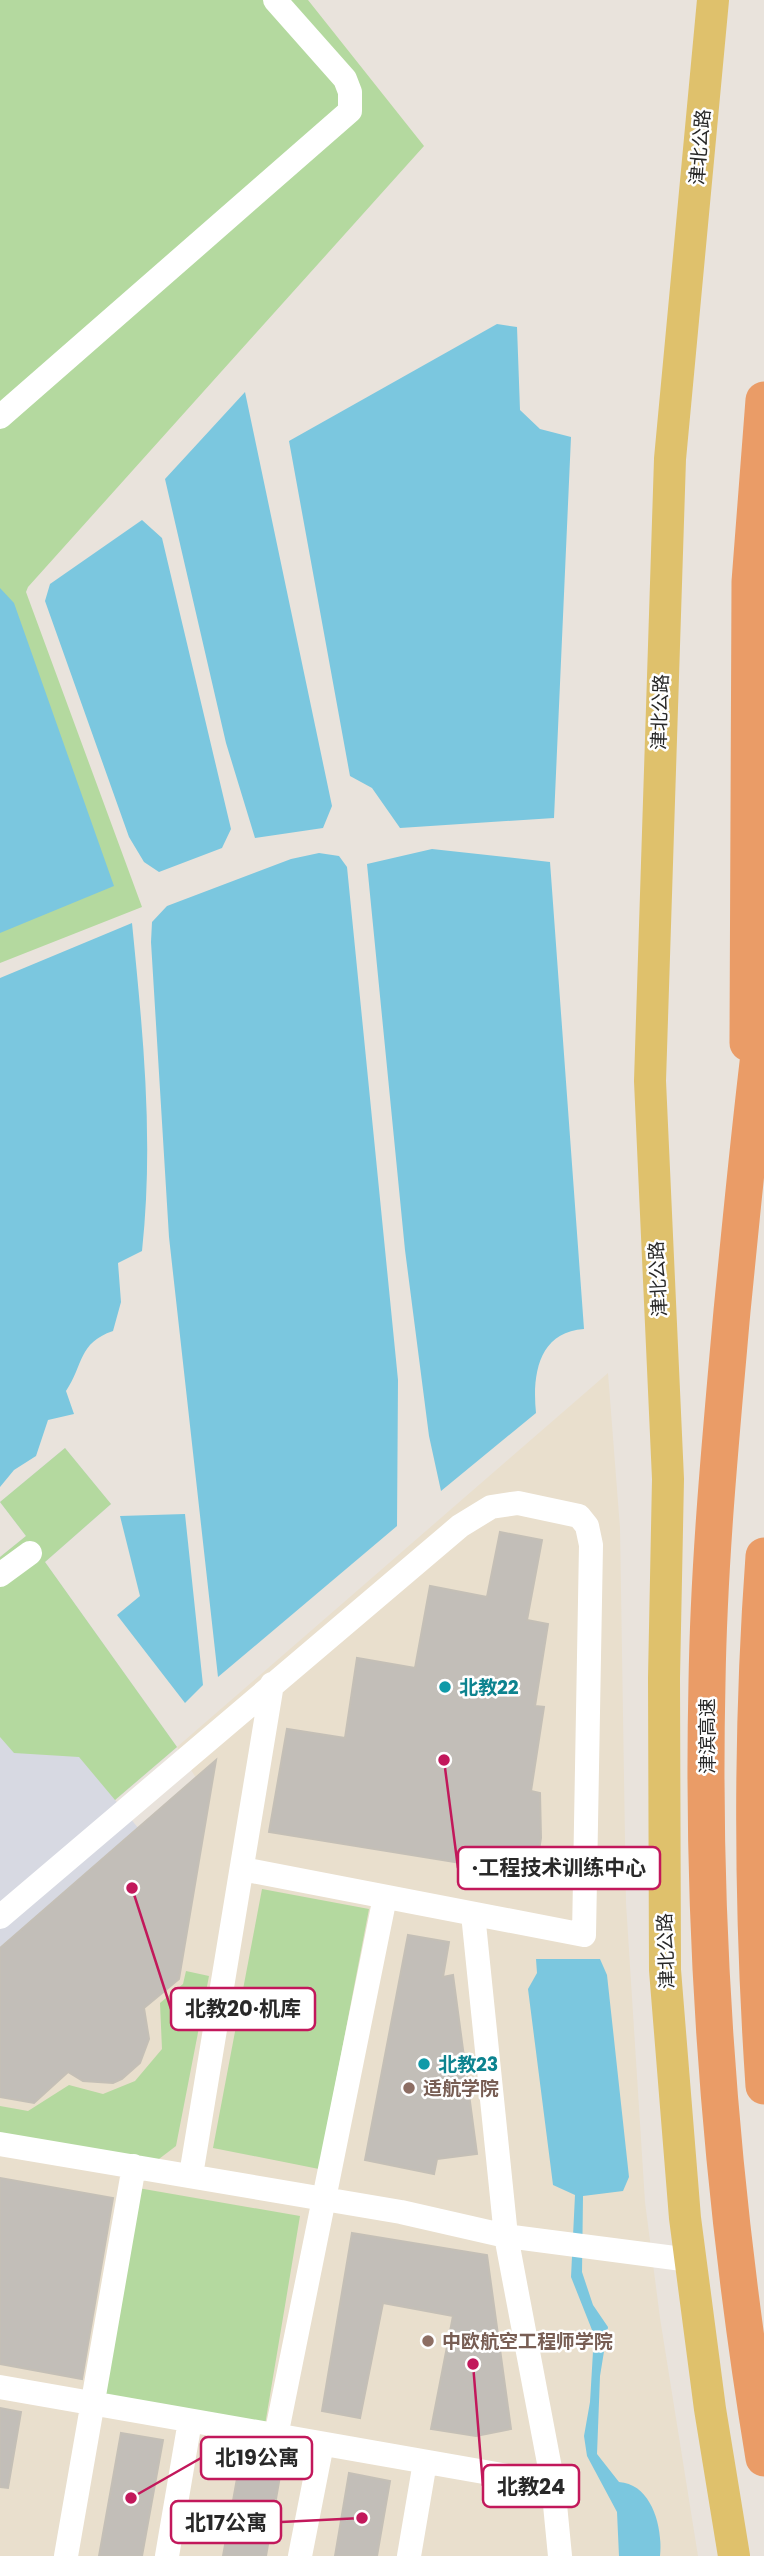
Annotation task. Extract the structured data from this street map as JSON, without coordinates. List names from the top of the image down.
{
  "streets": {
    "highway": ["津滨高速"],
    "main road": ["津北公路"]
  },
  "places": [
    "北教22",
    "·工程技术训练中心",
    "北教20·机库",
    "北教23",
    "适航学院",
    "中欧航空工程师学院",
    "北教24",
    "北19公寓",
    "北17公寓"
  ]
}
